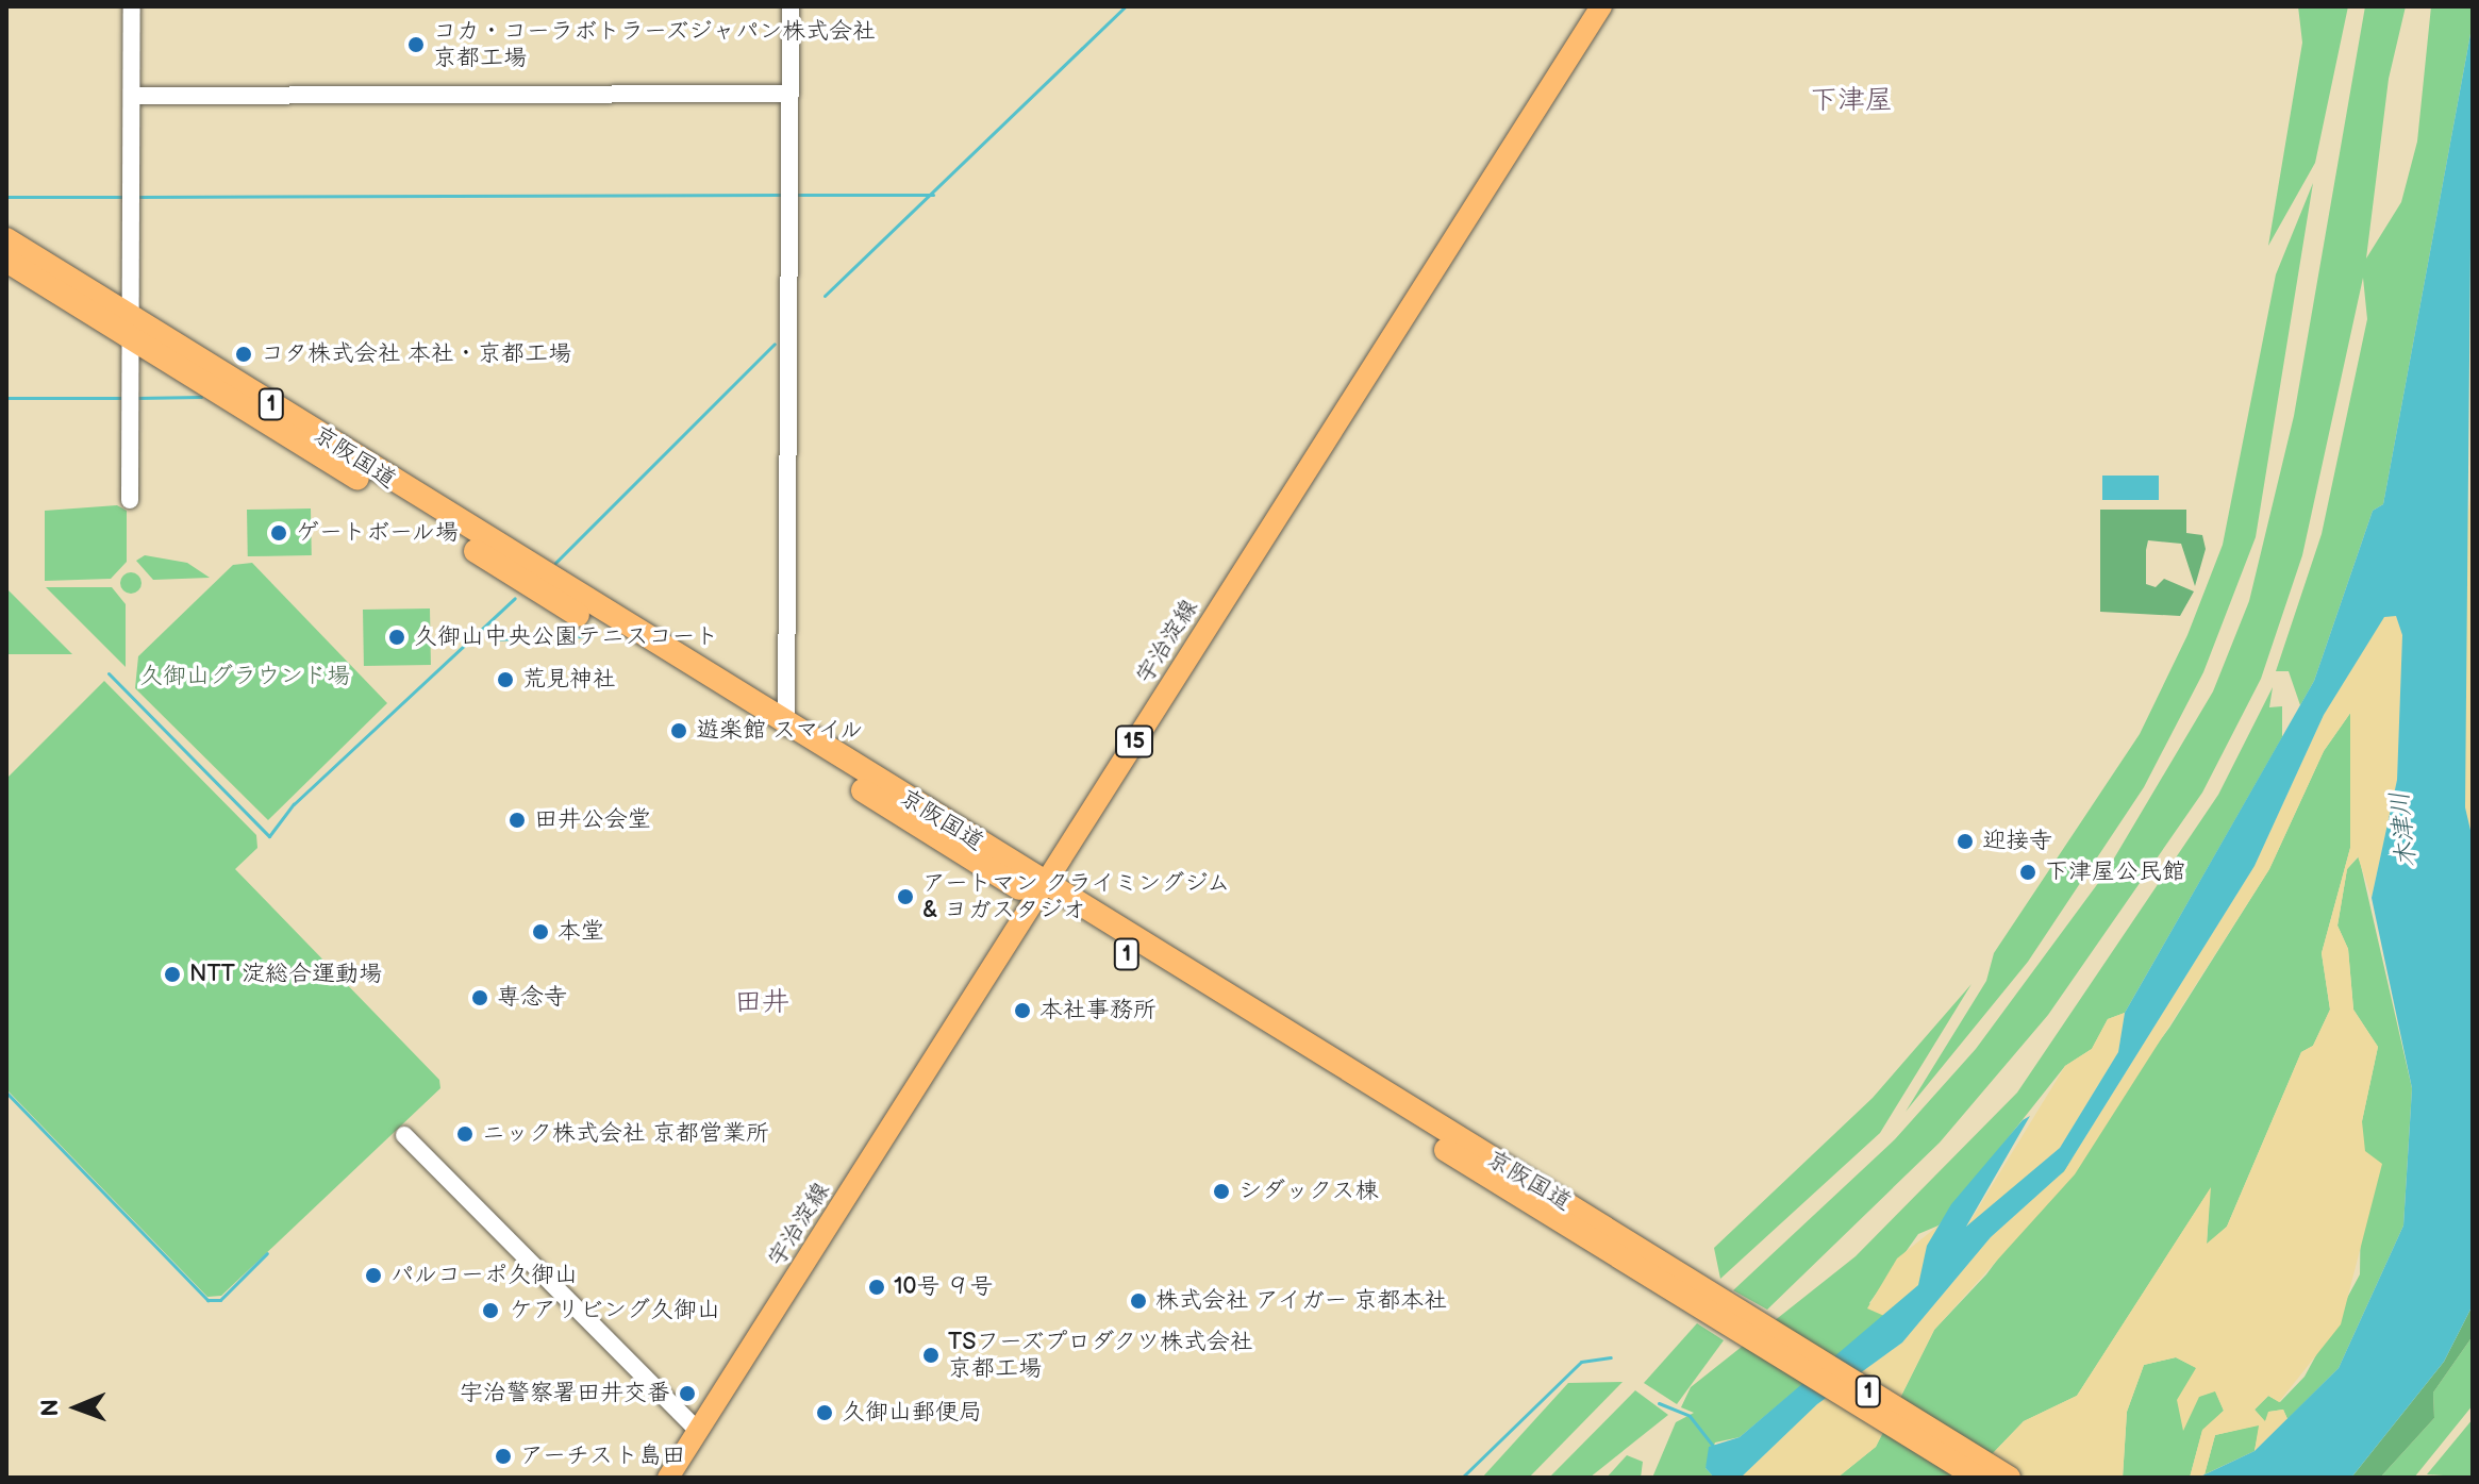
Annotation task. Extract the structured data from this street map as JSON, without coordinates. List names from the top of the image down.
{
  "streets": {
    "highway": ["1", "京阪国道"],
    "main road": ["宇治淀線", "15"]
  },
  "crossings": [
    ["京阪国道", "宇治淀線"]
  ],
  "districts": ["下津屋", "田井"],
  "water": ["木津川"],
  "parks": ["久御山グラウンド場"],
  "places": [
    "コカ・コーラボトラーズジャパン株式会社 京都工場",
    "コタ株式会社 本社・京都工場",
    "ゲートボール場",
    "久御山中央公園テニスコート",
    "荒見神社",
    "遊楽館 スマイル",
    "田井公会堂",
    "迎接寺",
    "下津屋公民館",
    "アートマン クライミングジム & ヨガスタジオ",
    "本堂",
    "NTT 淀総合運動場",
    "専念寺",
    "本社事務所",
    "ニック株式会社 京都営業所",
    "シダックス棟",
    "パルコーポ久御山",
    "10号 ９号",
    "株式会社 アイガー 京都本社",
    "ケアリビング久御山",
    "TSフーズプロダクツ株式会社 京都工場",
    "宇治警察署田井交番",
    "久御山郵便局",
    "アーチスト島田"
  ],
  "north": "left"
}
